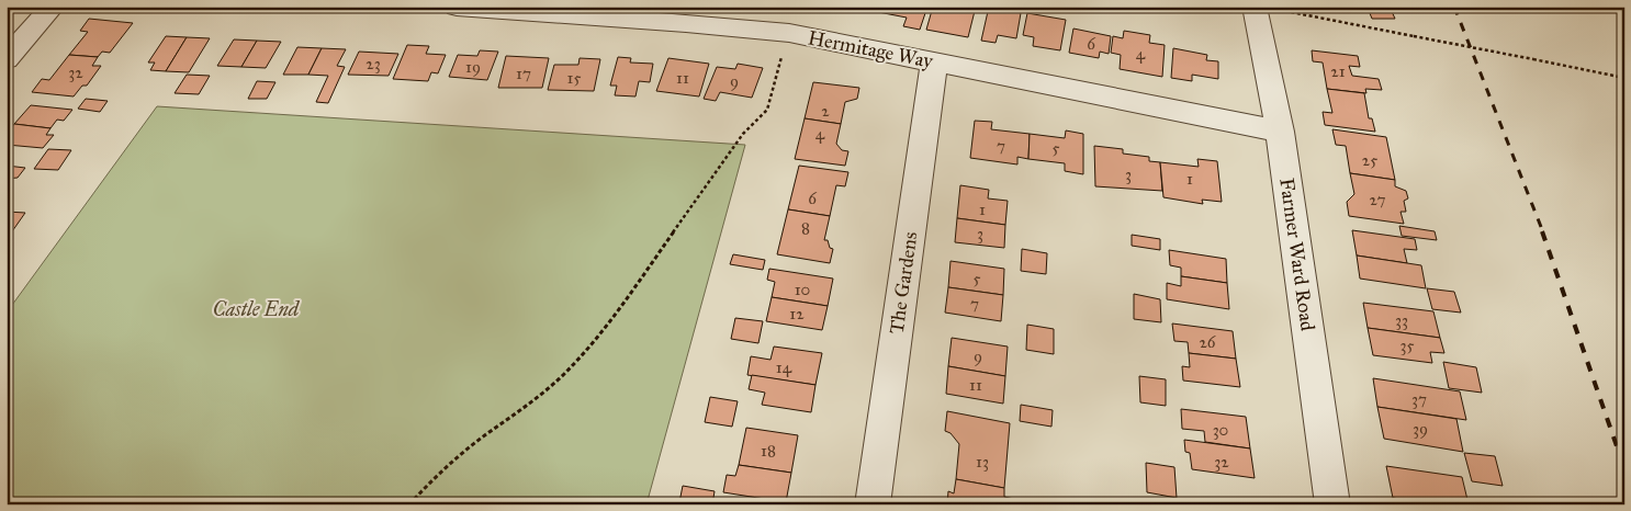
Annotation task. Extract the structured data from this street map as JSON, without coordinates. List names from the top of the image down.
{
  "streets": {
    "street": ["Hermitage Way", "Farmer Ward Road", "The Gardens"]
  },
  "crossings": [
    ["Hermitage Way", "Farmer Ward Road"],
    ["Hermitage Way", "The Gardens"]
  ],
  "parks": ["Castle End"],
  "house_numbers": [
    "6",
    "4",
    "23",
    "19",
    "21",
    "32",
    "17",
    "15",
    "11",
    "9",
    "2",
    "4",
    "7",
    "5",
    "25",
    "3",
    "1",
    "6",
    "27",
    "1",
    "8",
    "3",
    "5",
    "10",
    "7",
    "12",
    "33",
    "26",
    "35",
    "9",
    "14",
    "11",
    "37",
    "39",
    "30",
    "18",
    "13",
    "32"
  ]
}
